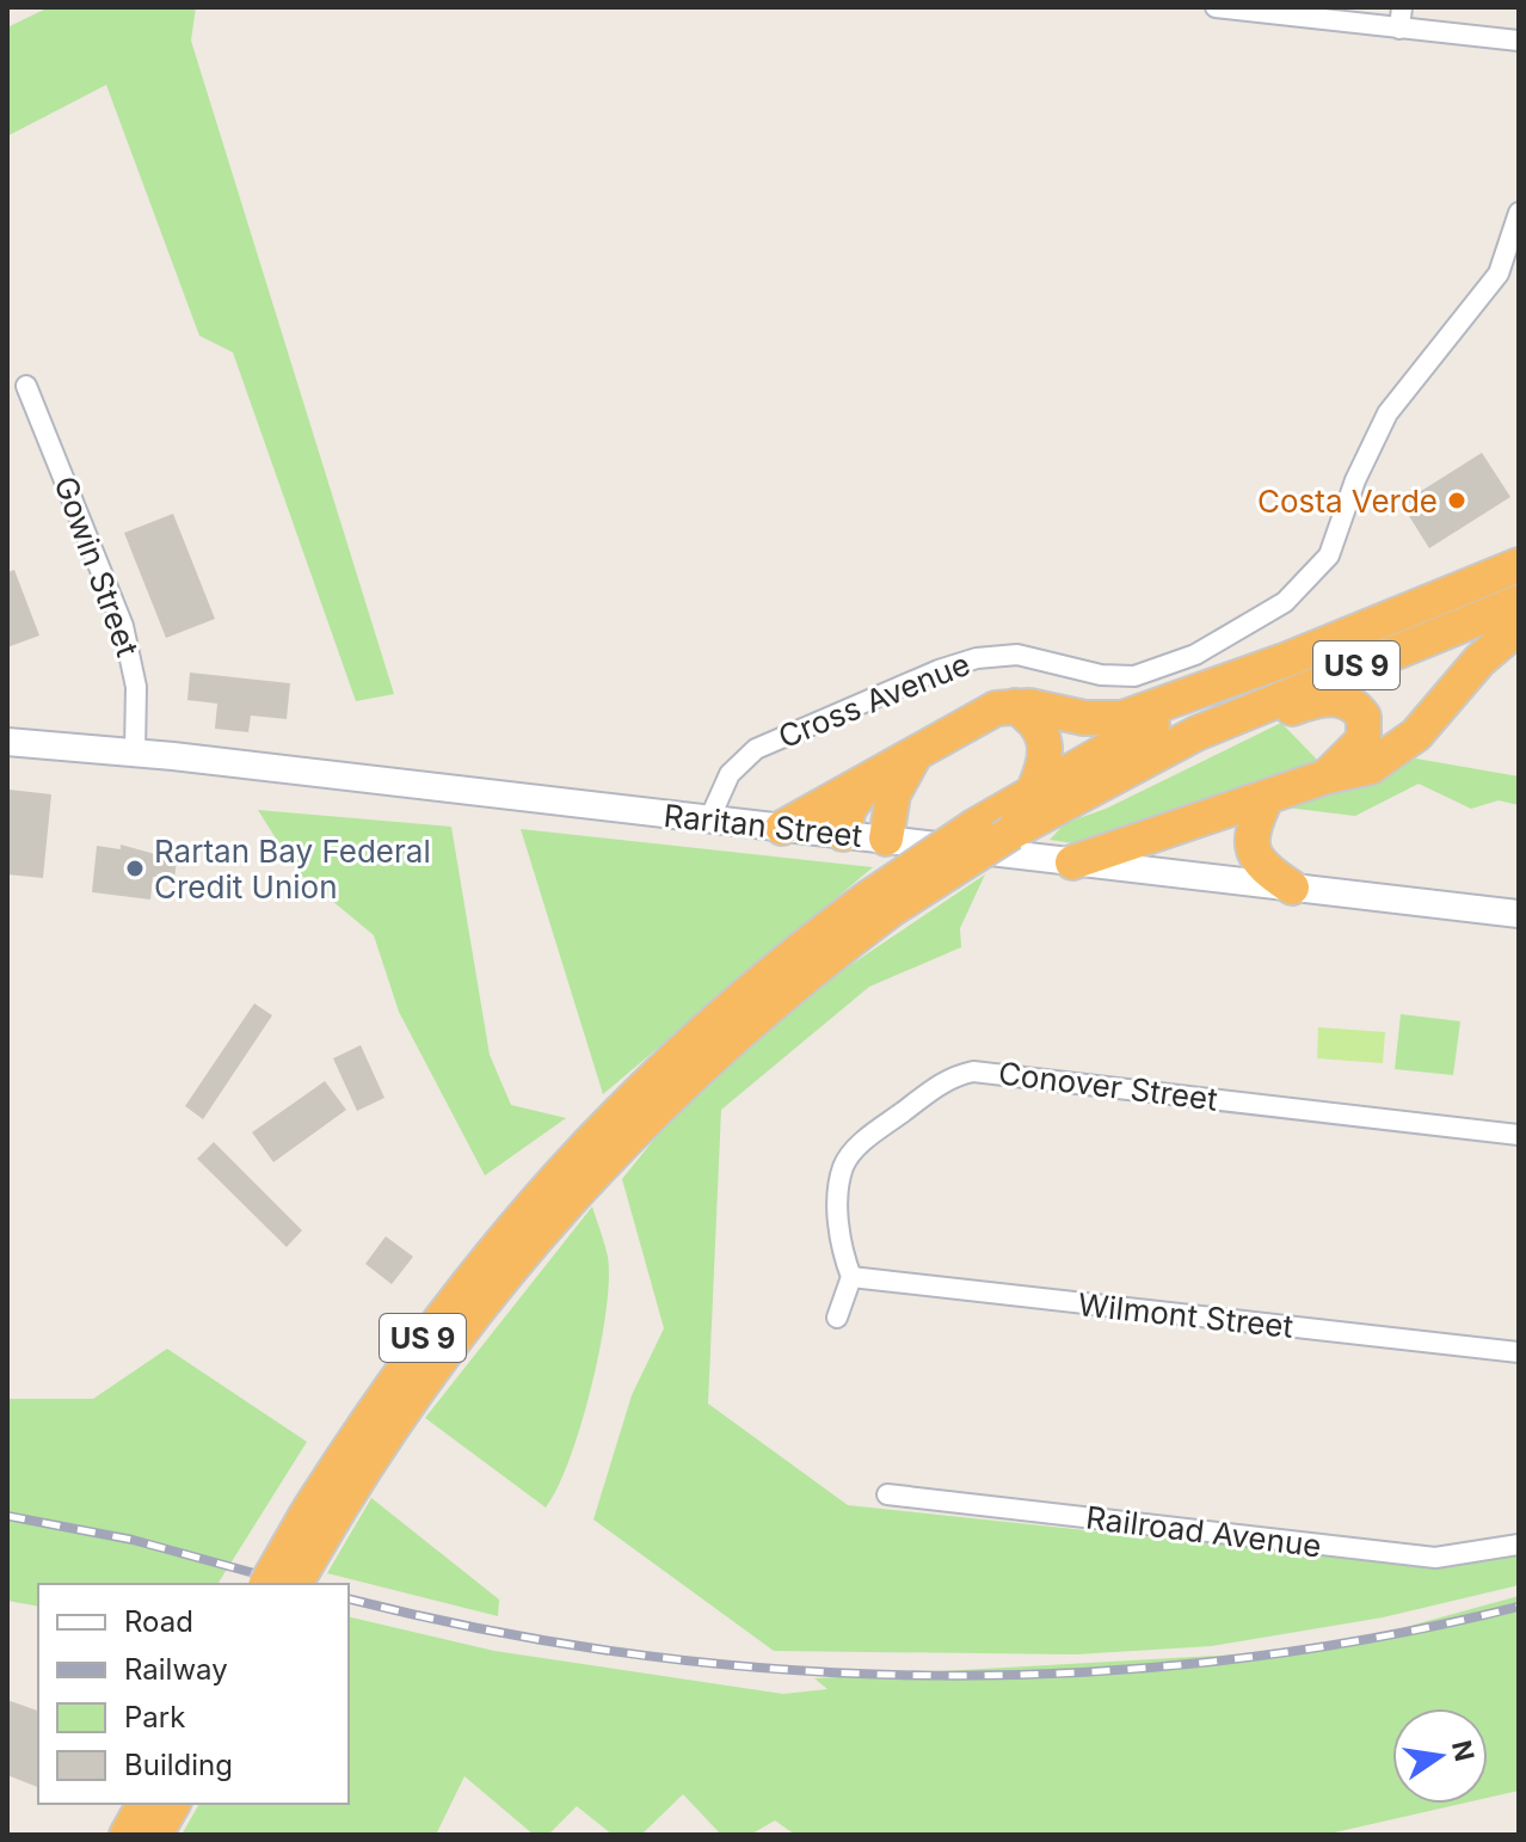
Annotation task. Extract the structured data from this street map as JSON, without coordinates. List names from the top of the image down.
{
  "streets": {
    "highway": ["US 9"],
    "street": [
      "Gowin Street",
      "Cross Avenue",
      "Raritan Street",
      "Conover Street",
      "Wilmont Street",
      "Railroad Avenue"
    ]
  },
  "crossings": [
    ["Gowin Street", "Raritan Street"],
    ["Cross Avenue", "Raritan Street"],
    ["Conover Street", "Wilmont Street"]
  ],
  "places": ["Costa Verde", "Rartan Bay Federal Credit Union"],
  "legend": [
    "Road",
    "Railway",
    "Park",
    "Building"
  ],
  "north": "right"
}
